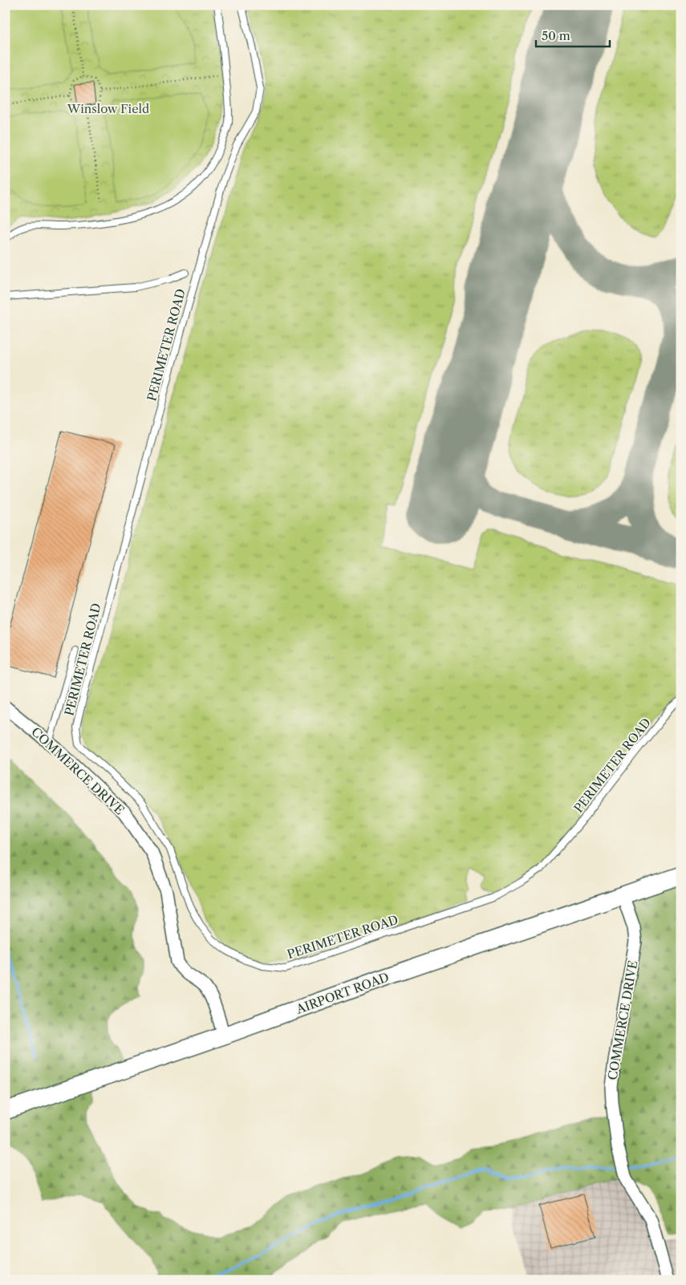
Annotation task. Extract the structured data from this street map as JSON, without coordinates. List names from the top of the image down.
{
  "streets": {
    "main road": ["AIRPORT ROAD"],
    "street": ["COMMERCE DRIVE"],
    "lane": ["PERIMETER ROAD"]
  },
  "crossings": [
    ["COMMERCE DRIVE", "AIRPORT ROAD"]
  ],
  "parks": ["Winslow Field"],
  "scale_bar": "50 m"
}
